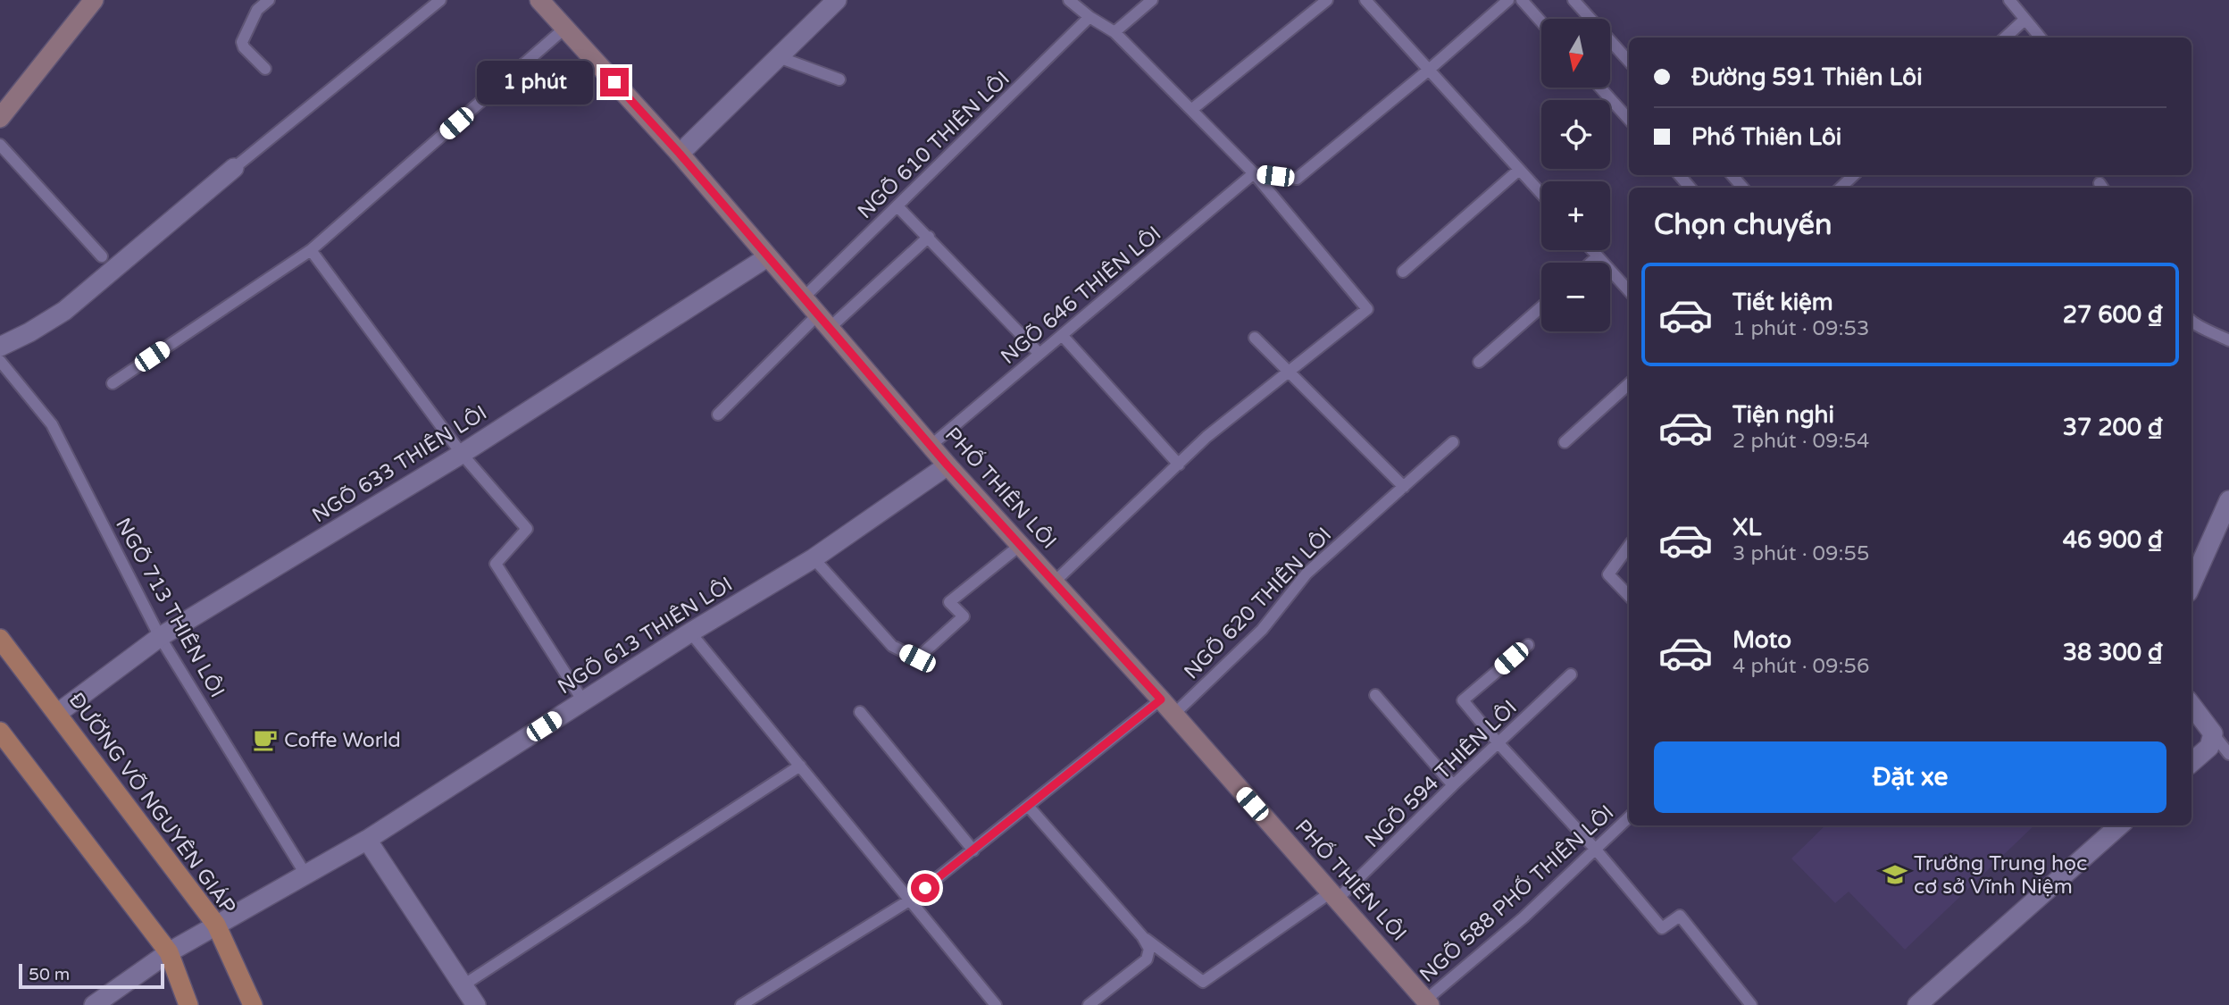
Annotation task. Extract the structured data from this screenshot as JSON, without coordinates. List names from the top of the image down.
{
  "streets": {
    "main road": ["PHỐ THIÊN LÔI", "ĐƯỜNG VÕ NGUYÊN GIÁP"],
    "street": ["NGÕ 633 THIÊN LÔI", "NGÕ 613 THIÊN LÔI"],
    "lane": [
      "NGÕ 610 THIÊN LÔI",
      "NGÕ 646 THIÊN LÔI",
      "NGÕ 620 THIÊN LÔI",
      "NGÕ 713 THIÊN LÔI",
      "NGÕ 594 THIÊN LÔI",
      "NGÕ 588 PHỐ THIÊN LÔI"
    ]
  },
  "crossings": [
    ["NGÕ 610 THIÊN LÔI", "PHỐ THIÊN LÔI"],
    ["NGÕ 646 THIÊN LÔI", "PHỐ THIÊN LÔI"],
    ["NGÕ 633 THIÊN LÔI", "PHỐ THIÊN LÔI"],
    ["NGÕ 633 THIÊN LÔI", "NGÕ 713 THIÊN LÔI"],
    ["NGÕ 633 THIÊN LÔI", "ĐƯỜNG VÕ NGUYÊN GIÁP"],
    ["PHỐ THIÊN LÔI", "NGÕ 620 THIÊN LÔI"],
    ["PHỐ THIÊN LÔI", "NGÕ 613 THIÊN LÔI"],
    ["PHỐ THIÊN LÔI", "NGÕ 594 THIÊN LÔI"],
    ["PHỐ THIÊN LÔI", "NGÕ 588 PHỐ THIÊN LÔI"],
    ["NGÕ 713 THIÊN LÔI", "NGÕ 613 THIÊN LÔI"],
    ["NGÕ 613 THIÊN LÔI", "ĐƯỜNG VÕ NGUYÊN GIÁP"]
  ],
  "places": {
    "cafe": ["Coffe World"],
    "school or university": ["Trường Trung học cơ sở Vĩnh Niệm"]
  },
  "scale_bar": "50 m",
  "north": "bottom",
  "page": {
    "map_buttons": ["+", "−"],
    "banner": ["Đường 591 Thiên Lôi", "Phố Thiên Lôi"],
    "bubble": "1 phút",
    "heading": "Chọn chuyến",
    "list": [
      {
        "name": "Tiết kiệm",
        "note": "1 phút · 09:53",
        "value": "27 600 ₫"
      },
      {
        "name": "Tiện nghi",
        "note": "2 phút · 09:54",
        "value": "37 200 ₫"
      },
      {
        "name": "XL",
        "note": "3 phút · 09:55",
        "value": "46 900 ₫"
      },
      {
        "name": "Moto",
        "note": "4 phút · 09:56",
        "value": "38 300 ₫"
      }
    ],
    "buttons": "Đặt xe",
    "scale": "50 m"
  }
}
